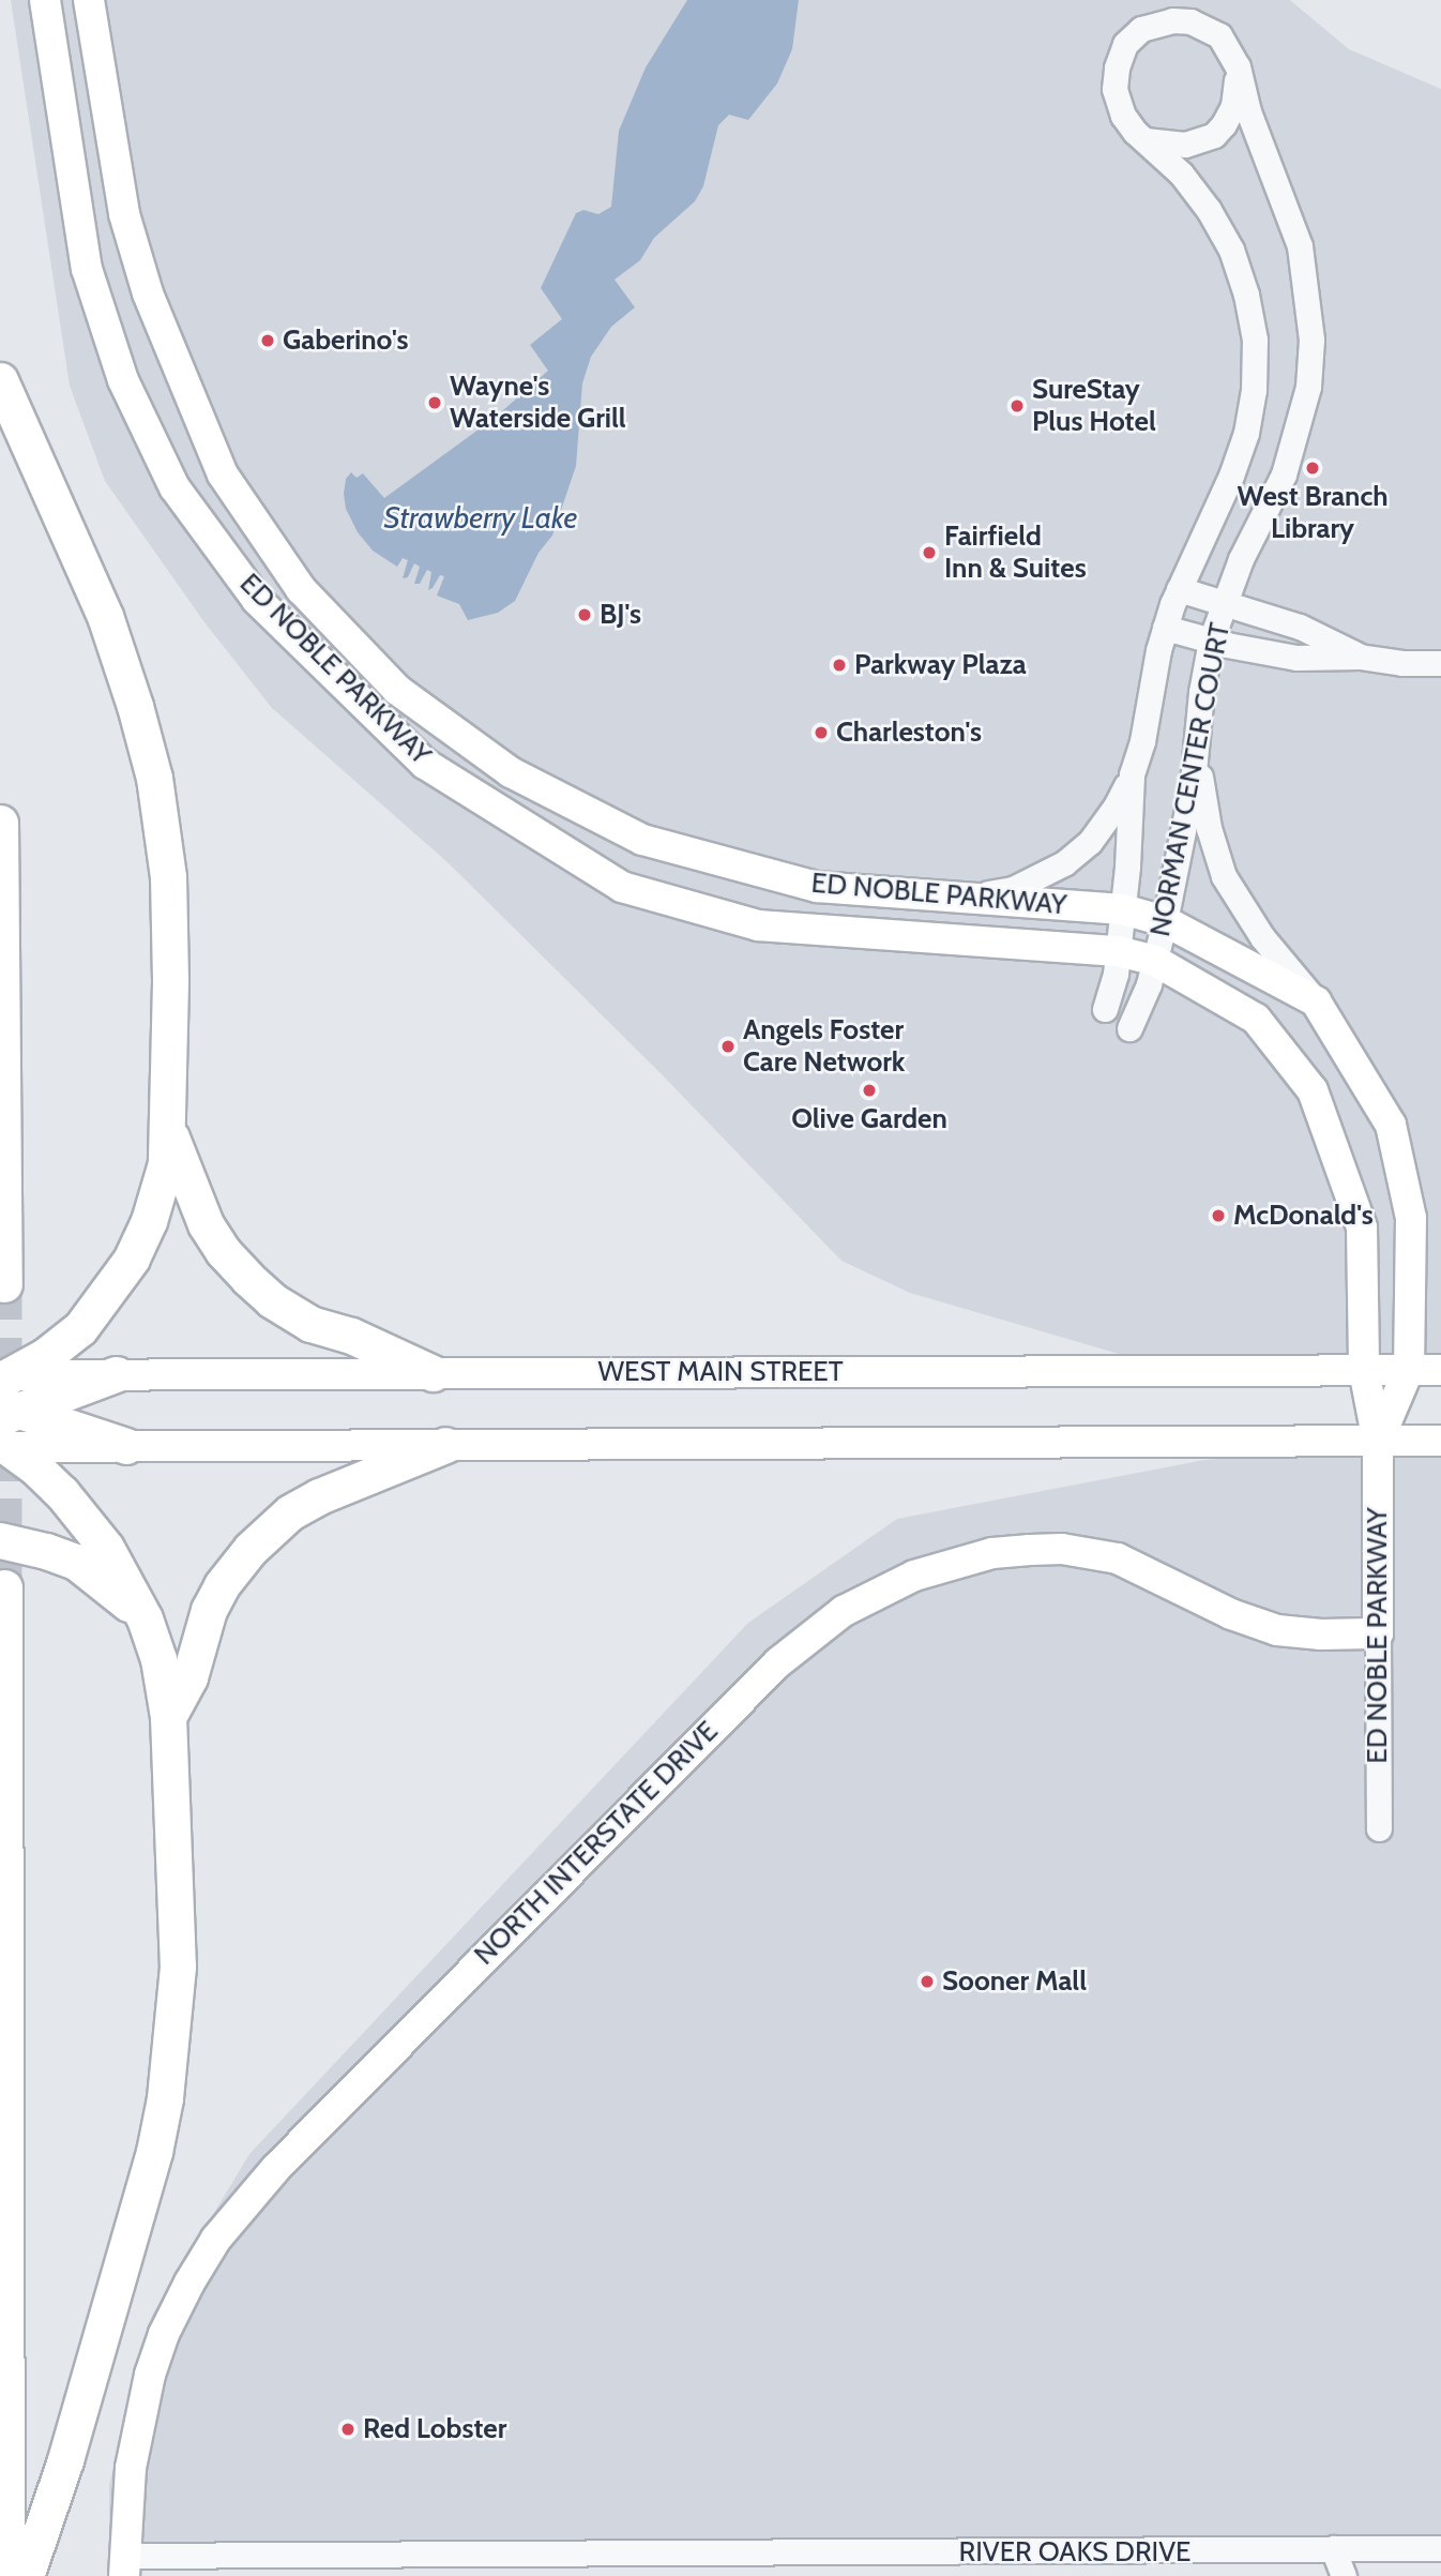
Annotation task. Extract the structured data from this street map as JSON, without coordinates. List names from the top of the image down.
{
  "streets": {
    "main road": ["ED NOBLE PARKWAY", "WEST MAIN STREET", "NORTH INTERSTATE DRIVE"],
    "street": ["NORMAN CENTER COURT", "RIVER OAKS DRIVE"]
  },
  "crossings": [
    ["ED NOBLE PARKWAY", "NORMAN CENTER COURT"],
    ["ED NOBLE PARKWAY", "WEST MAIN STREET"],
    ["ED NOBLE PARKWAY", "NORTH INTERSTATE DRIVE"],
    ["NORTH INTERSTATE DRIVE", "RIVER OAKS DRIVE"]
  ],
  "water": ["Strawberry Lake"],
  "places": [
    "Gaberino's",
    "Wayne's Waterside Grill",
    "SureStay Plus Hotel",
    "West Branch Library",
    "Fairfield Inn & Suites",
    "BJ's",
    "Parkway Plaza",
    "Charleston's",
    "Angels Foster Care Network",
    "Olive Garden",
    "McDonald's",
    "Sooner Mall",
    "Red Lobster"
  ]
}
